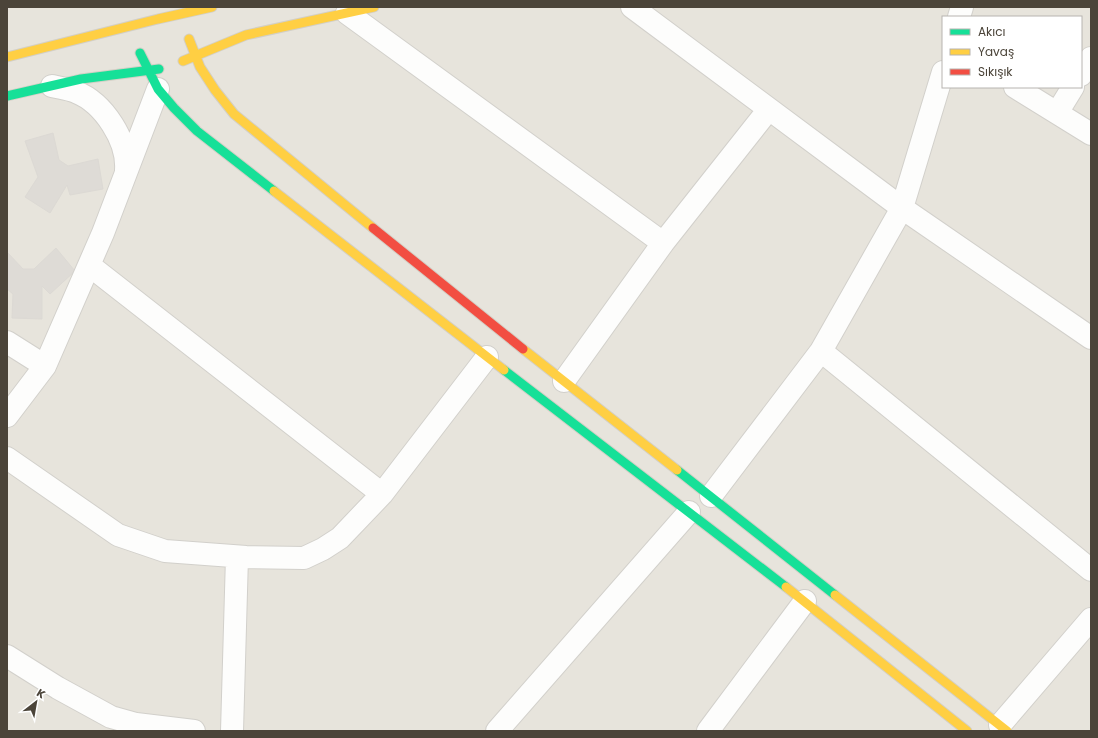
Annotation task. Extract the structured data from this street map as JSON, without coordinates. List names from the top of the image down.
{
  "legend": ["Akıcı", "Yavaş", "Sıkışık"],
  "north": "top right"
}
